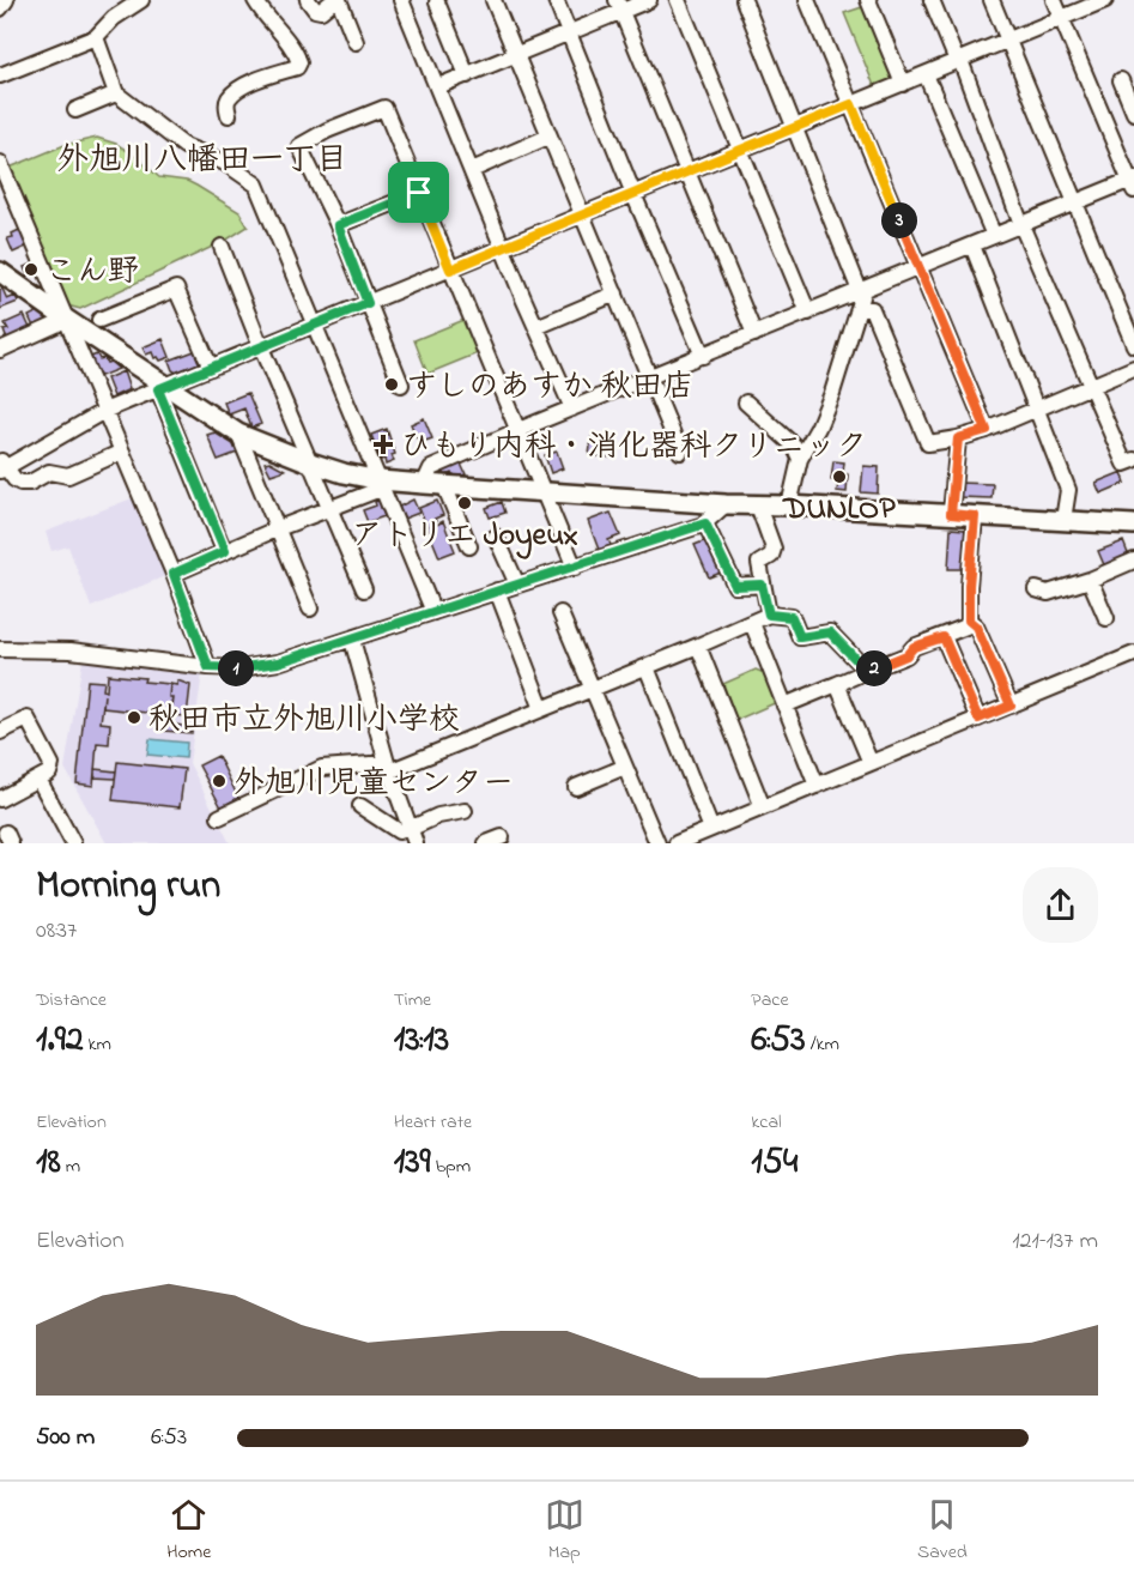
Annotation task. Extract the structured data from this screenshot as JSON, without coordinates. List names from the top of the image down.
{
  "districts": ["外旭川八幡田一丁目"],
  "places": {
    "other": [
      "こん野",
      "すしのあすか 秋田店",
      "DUNLOP",
      "アトリエ Joyeux",
      "秋田市立外旭川小学校",
      "外旭川児童センター"
    ],
    "health": ["ひもり内科・消化器科クリニック"]
  },
  "page": {
    "pins": ["3", "1", "2"],
    "heading": ["Morning run", "08:37"],
    "stats": [
      ["Distance", "1.92 km"],
      ["Time", "13:13"],
      ["Pace", "6:53 /km"],
      ["Elevation", "18 m"],
      ["Heart rate", "139 bpm"],
      ["kcal", "154"]
    ],
    "chart": ["Elevation", "121–137 m"],
    "list": [
      {
        "name": "500 m",
        "note": "6:53"
      }
    ],
    "tabs": ["Home", "Map", "Saved"]
  }
}
